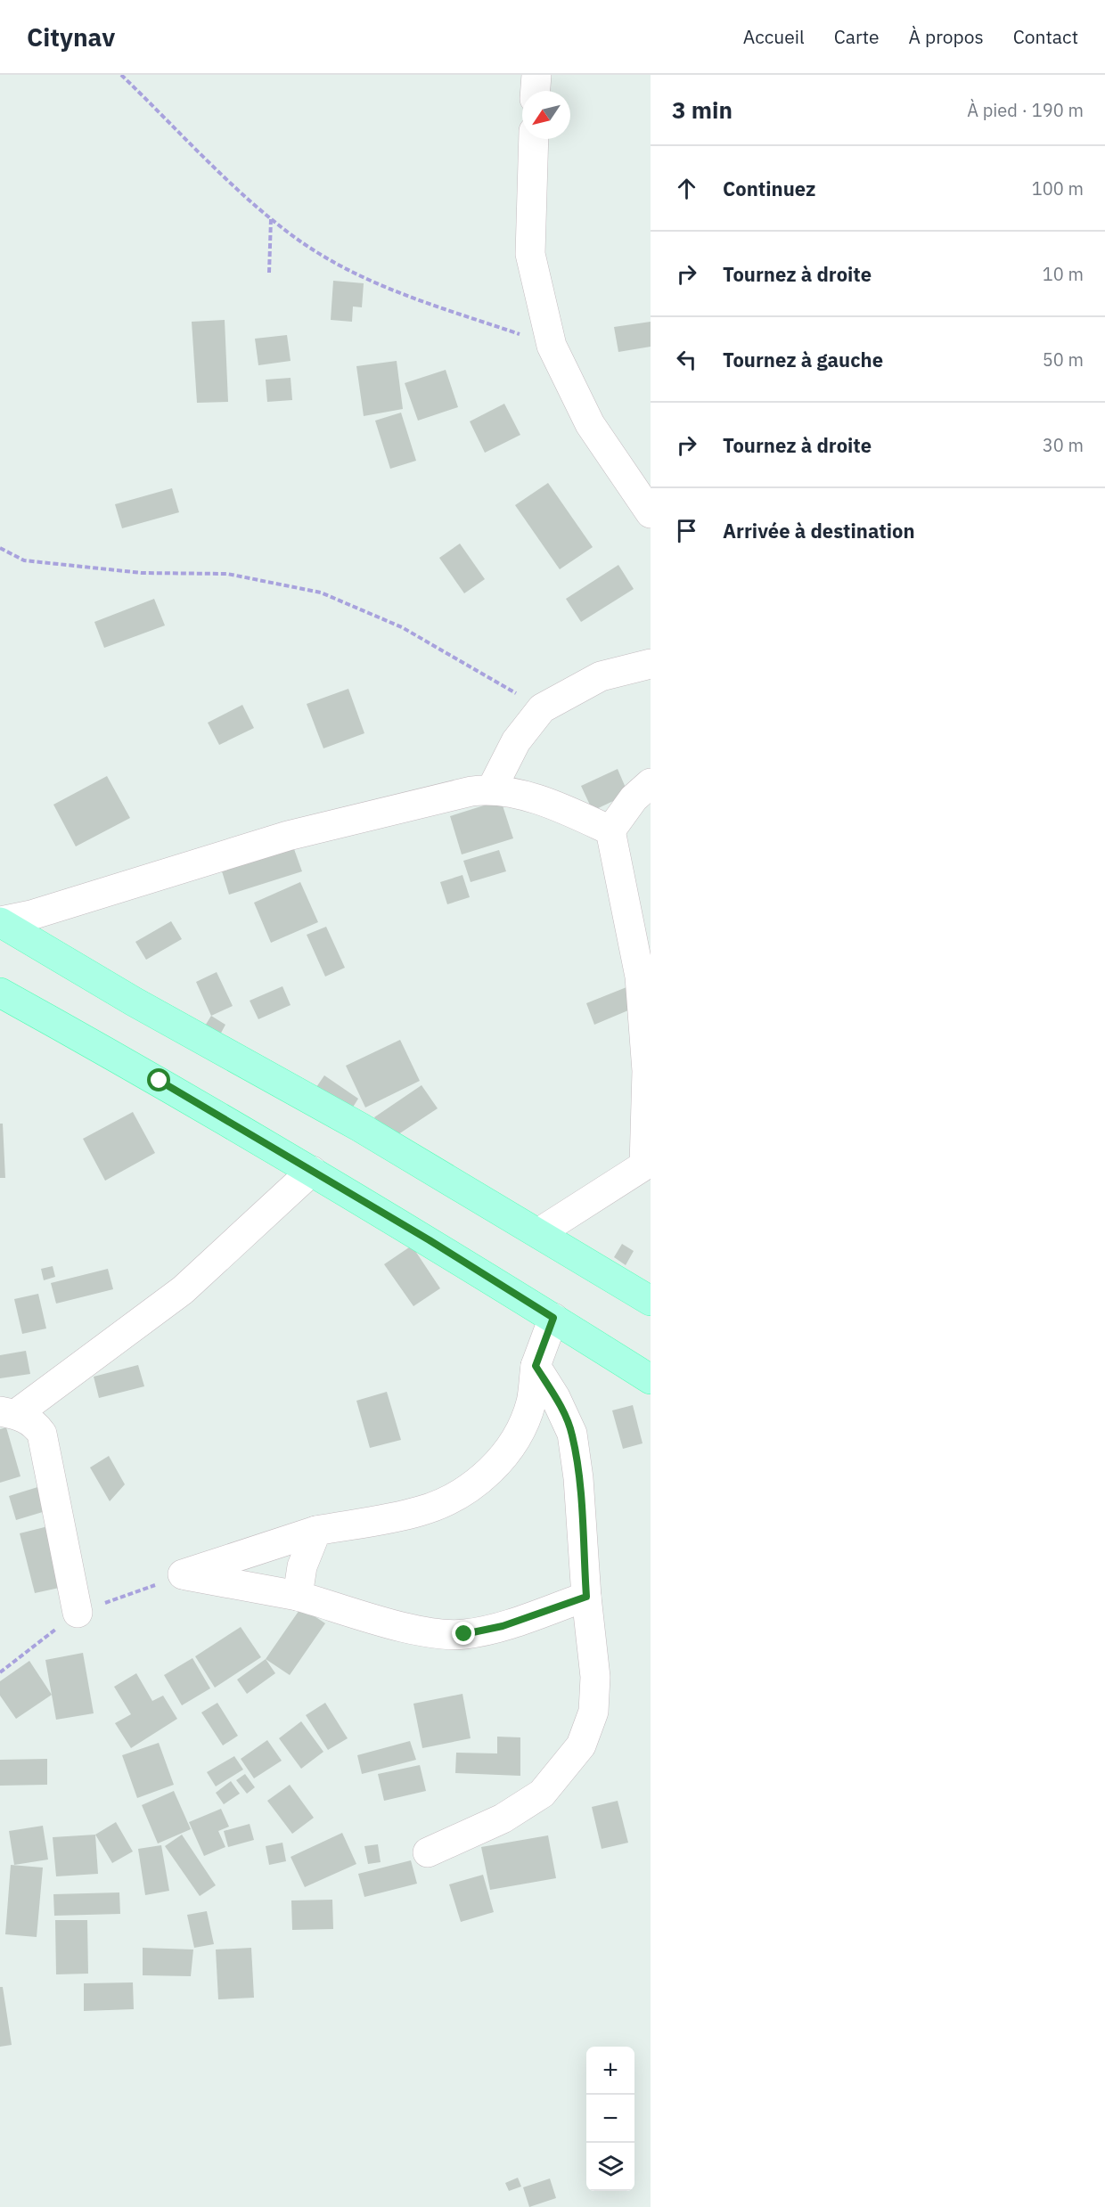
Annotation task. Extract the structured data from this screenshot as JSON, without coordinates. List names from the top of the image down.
{
  "north": "bottom left",
  "page": {
    "header": "Citynav",
    "nav": [
      "Accueil",
      "Carte",
      "À propos",
      "Contact"
    ],
    "heading": ["3 min", "À pied · 190 m"],
    "list": [
      ["Continuez", "100 m"],
      ["Tournez à droite", "10 m"],
      ["Tournez à gauche", "50 m"],
      ["Tournez à droite", "30 m"],
      "Arrivée à destination"
    ],
    "map_buttons": ["+", "−"]
  }
}
